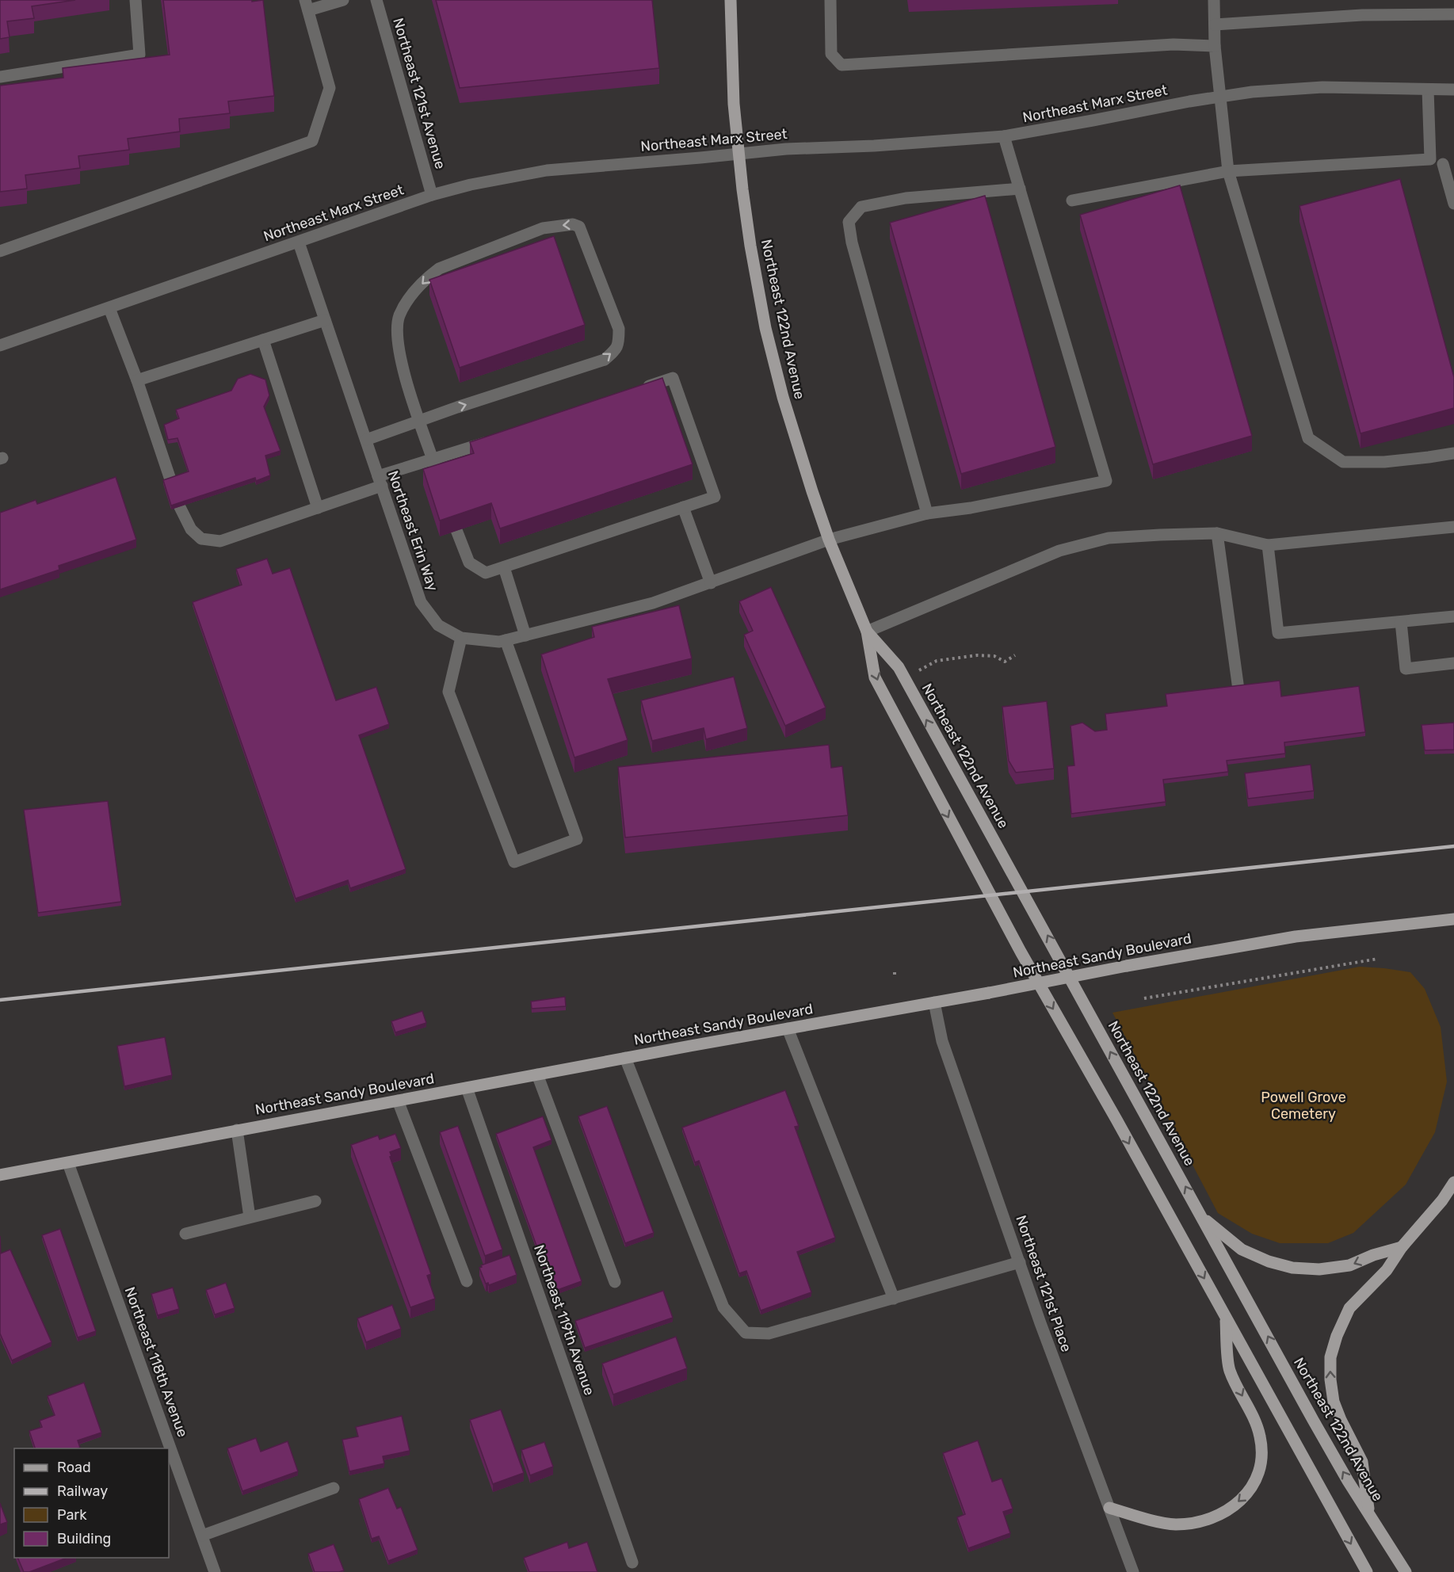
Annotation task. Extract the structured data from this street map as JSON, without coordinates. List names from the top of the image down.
{
  "streets": {
    "main road": ["Northeast 122nd Avenue", "Northeast Sandy Boulevard"],
    "street": [
      "Northeast 121st Avenue",
      "Northeast Marx Street",
      "Northeast Erin Way",
      "Northeast 121st Place",
      "Northeast 119th Avenue",
      "Northeast 118th Avenue"
    ]
  },
  "crossings": [
    ["Northeast 121st Avenue", "Northeast Marx Street"],
    ["Northeast Marx Street", "Northeast 122nd Avenue"],
    ["Northeast Marx Street", "Northeast Erin Way"],
    ["Northeast 122nd Avenue", "Northeast Erin Way"],
    ["Northeast Sandy Boulevard", "Northeast 121st Place"],
    ["Northeast Sandy Boulevard", "Northeast 119th Avenue"],
    ["Northeast Sandy Boulevard", "Northeast 118th Avenue"]
  ],
  "parks": ["Powell Grove Cemetery"],
  "legend": [
    "Road",
    "Railway",
    "Park",
    "Building"
  ]
}
